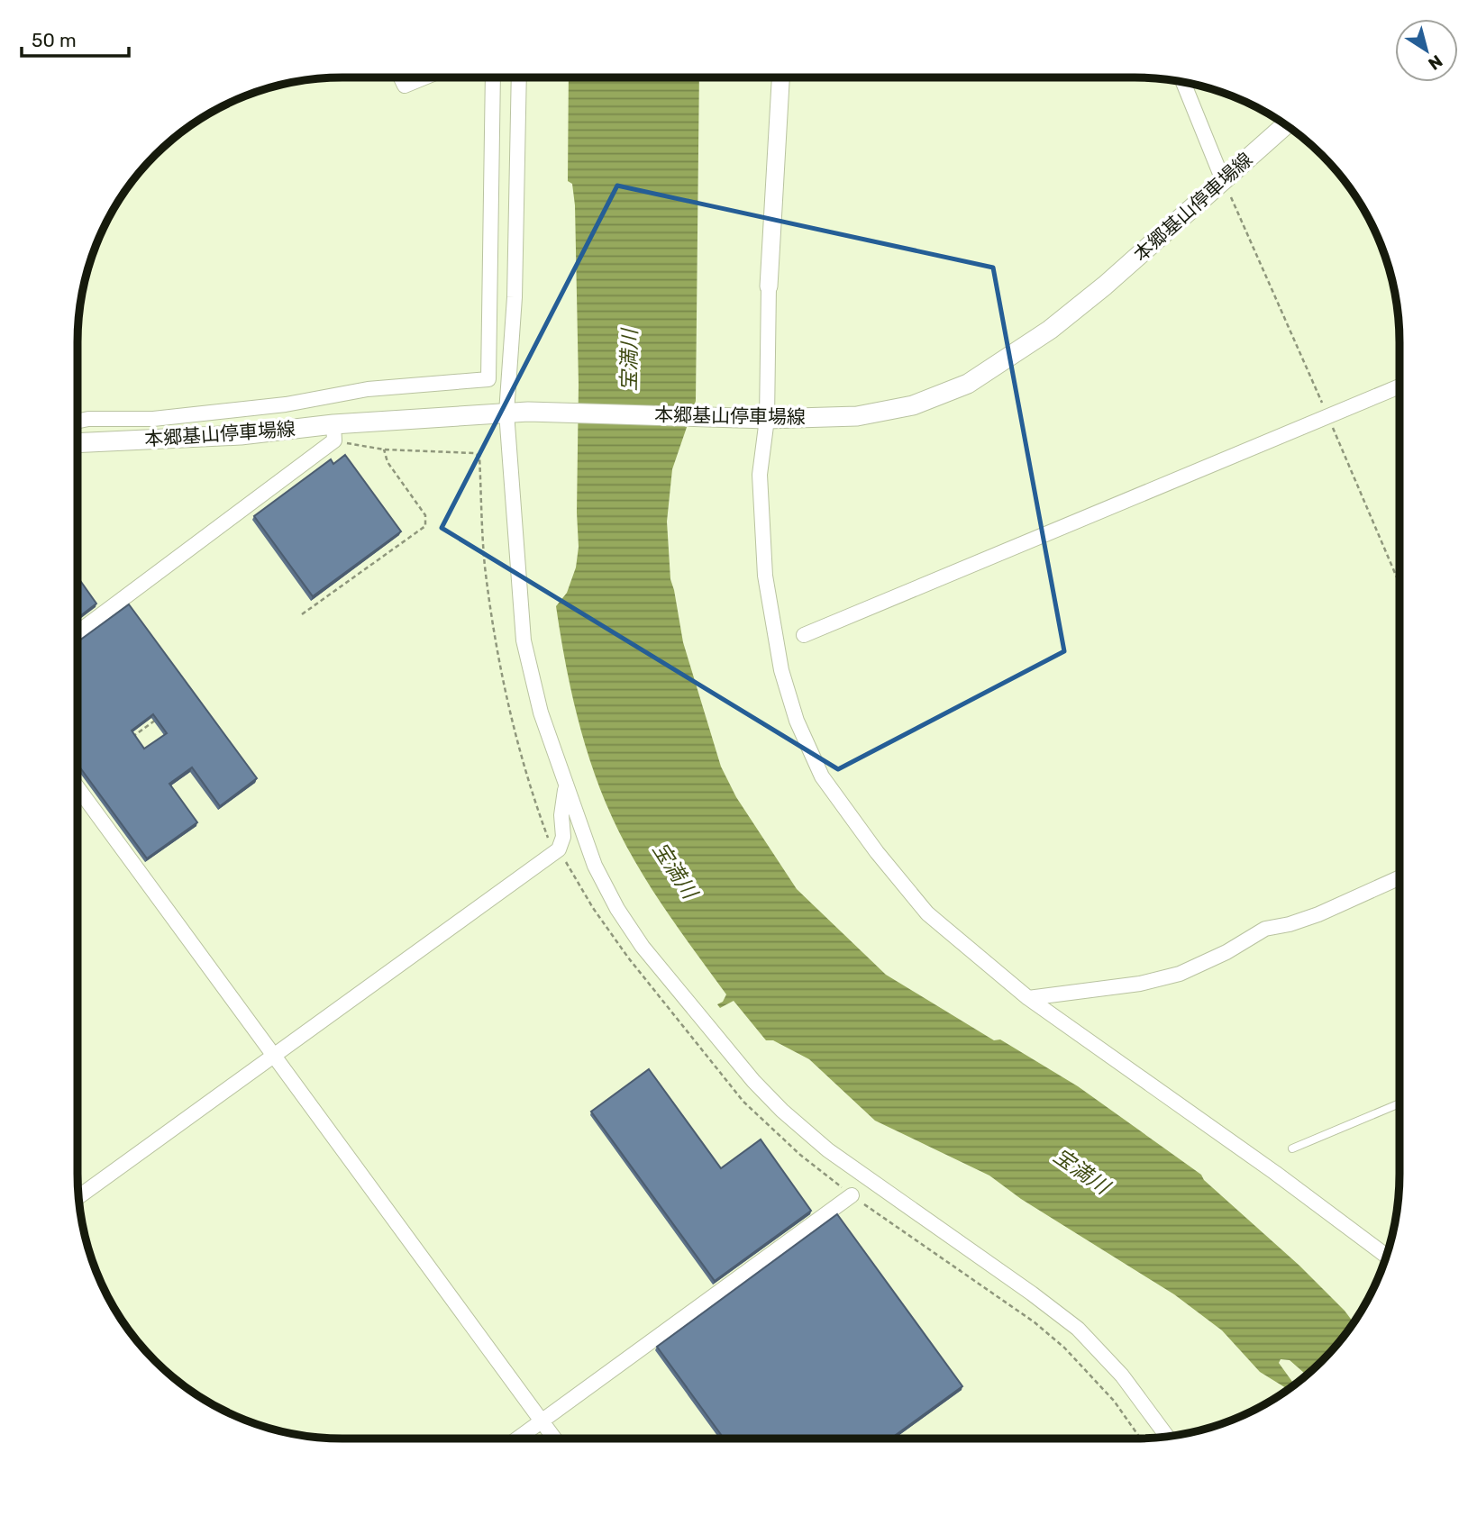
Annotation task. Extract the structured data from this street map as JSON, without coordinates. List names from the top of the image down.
{
  "streets": {
    "main road": ["本郷基山停車場線"]
  },
  "water": ["宝満川"],
  "scale_bar": "50 m",
  "north": "bottom right"
}
